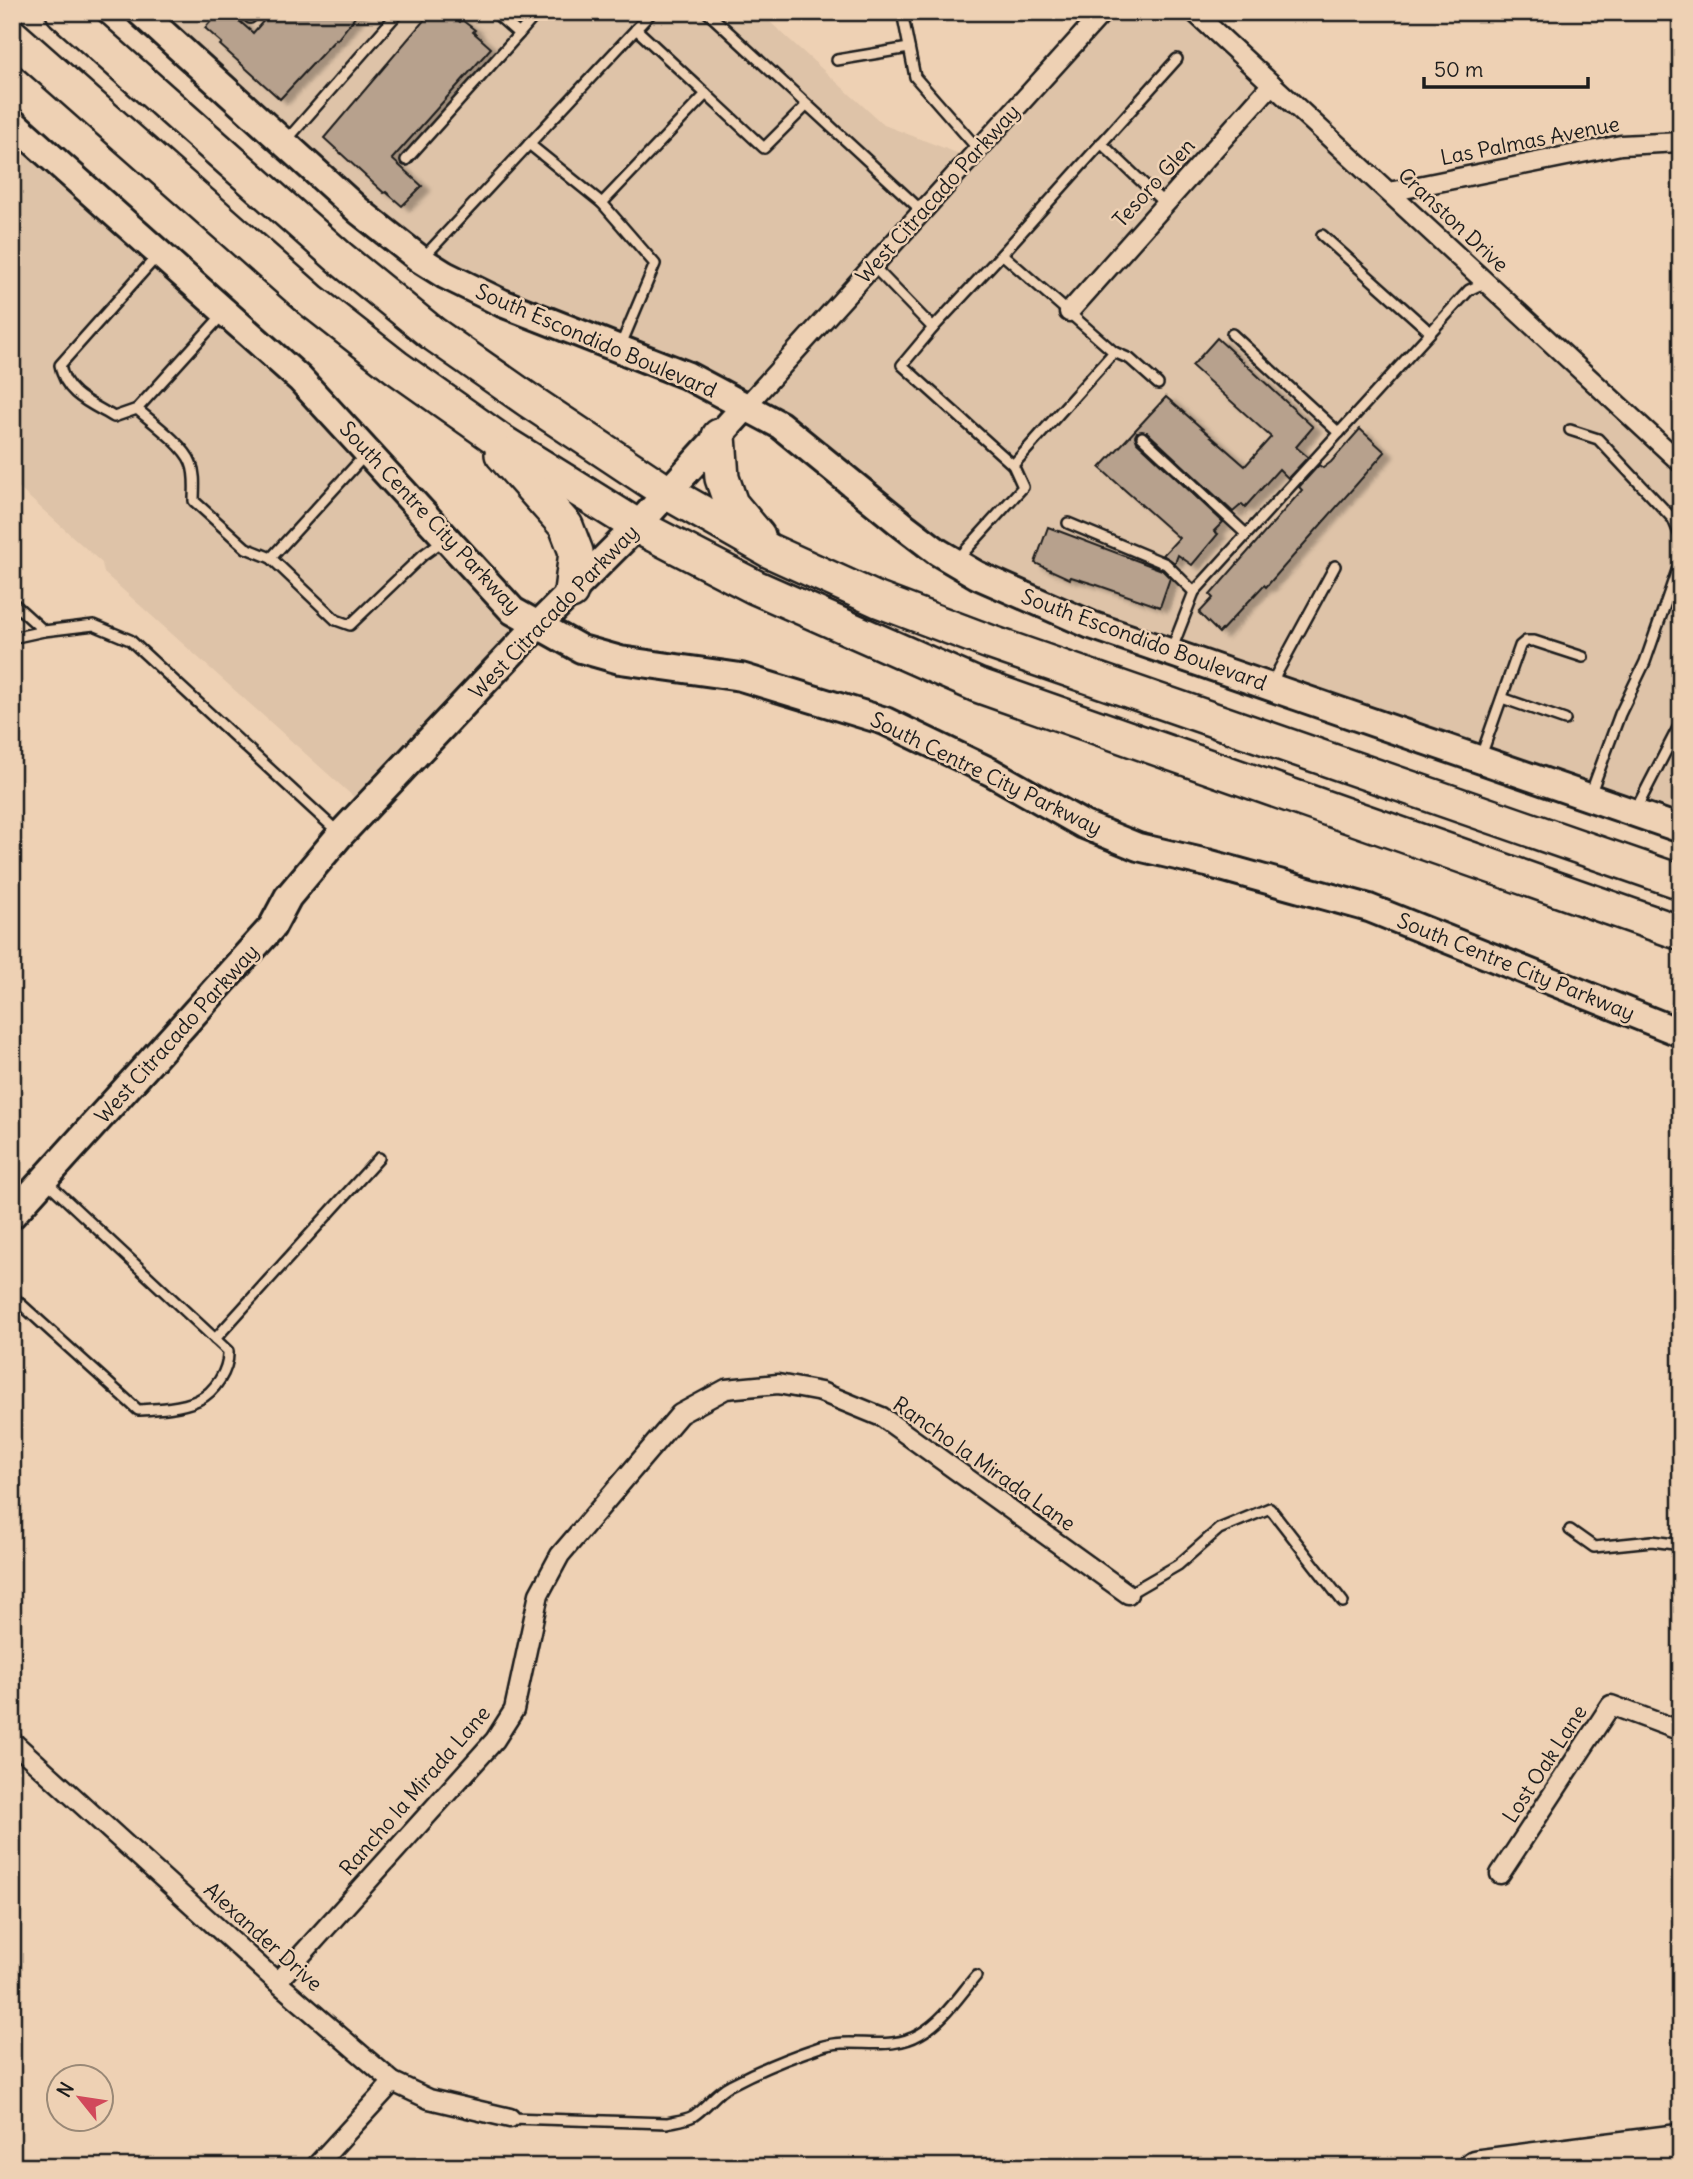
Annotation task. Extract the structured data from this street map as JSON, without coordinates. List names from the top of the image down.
{
  "streets": {
    "street": [
      "Las Palmas Avenue",
      "Tesoro Glen",
      "West Citracado Parkway",
      "Cranston Drive",
      "South Escondido Boulevard",
      "South Centre City Parkway",
      "Rancho la Mirada Lane",
      "Lost Oak Lane",
      "Alexander Drive"
    ]
  },
  "crossings": [
    ["Las Palmas Avenue", "Cranston Drive"],
    ["Tesoro Glen", "Cranston Drive"],
    ["West Citracado Parkway", "South Escondido Boulevard"],
    ["West Citracado Parkway", "South Centre City Parkway"],
    ["Rancho la Mirada Lane", "Alexander Drive"]
  ],
  "scale_bar": "50 m",
  "north": "top left"
}
